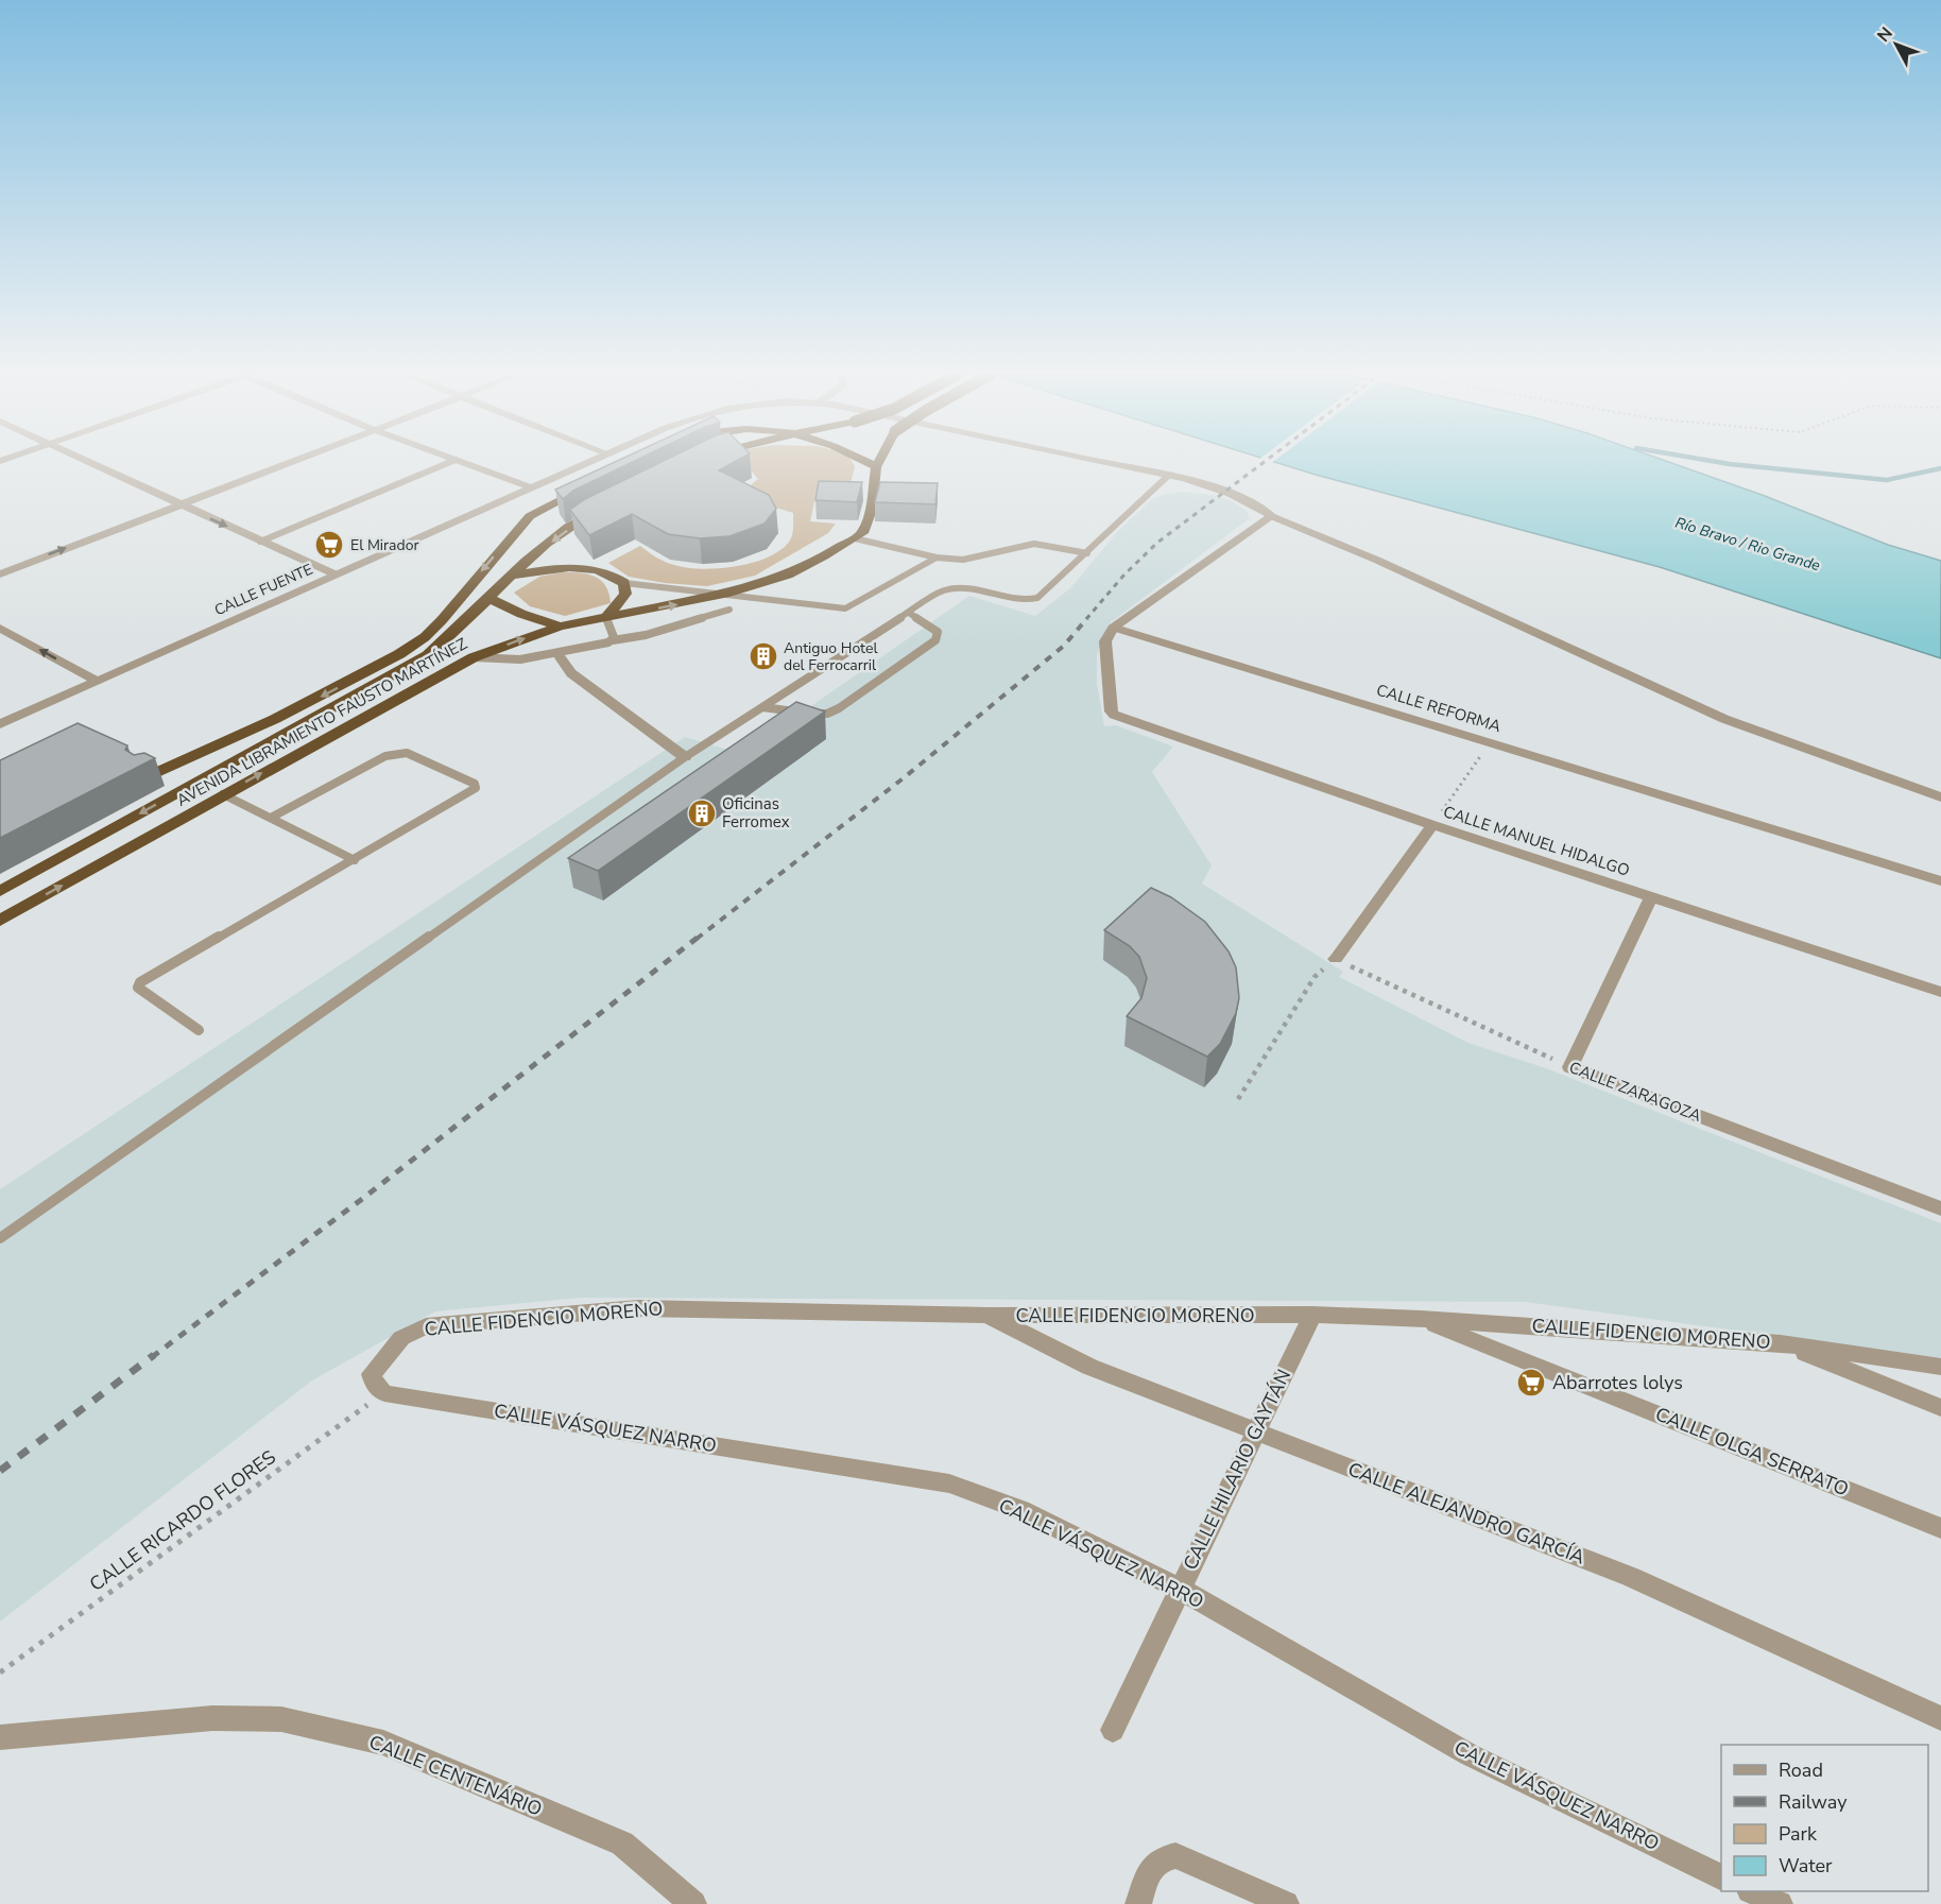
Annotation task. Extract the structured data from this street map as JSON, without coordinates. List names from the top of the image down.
{
  "streets": {
    "highway": ["AVENIDA LIBRAMIENTO FAUSTO MARTÍNEZ"],
    "street": [
      "CALLE FUENTE",
      "CALLE REFORMA",
      "CALLE MANUEL HIDALGO",
      "CALLE ZARAGOZA",
      "CALLE FIDENCIO MORENO",
      "CALLE VÁSQUEZ NARRO",
      "CALLE OLGA SERRATO",
      "CALLE HILARIO GAYTÁN",
      "CALLE ALEJANDRO GARCÍA",
      "CALLE CENTENÁRIO"
    ],
    "path": ["CALLE RICARDO FLORES"]
  },
  "crossings": [
    ["CALLE REFORMA", "CALLE MANUEL HIDALGO"],
    ["CALLE FIDENCIO MORENO", "CALLE VÁSQUEZ NARRO"],
    ["CALLE FIDENCIO MORENO", "CALLE OLGA SERRATO"],
    ["CALLE FIDENCIO MORENO", "CALLE HILARIO GAYTÁN"],
    ["CALLE FIDENCIO MORENO", "CALLE ALEJANDRO GARCÍA"],
    ["CALLE FIDENCIO MORENO", "CALLE RICARDO FLORES"],
    ["CALLE VÁSQUEZ NARRO", "CALLE HILARIO GAYTÁN"],
    ["CALLE VÁSQUEZ NARRO", "CALLE RICARDO FLORES"],
    ["CALLE HILARIO GAYTÁN", "CALLE ALEJANDRO GARCÍA"]
  ],
  "water": ["Río Bravo / Rio Grande"],
  "places": {
    "supermarket": ["El Mirador", "Abarrotes lolys"],
    "building": ["Antiguo Hotel del Ferrocarril", "Oficinas Ferromex"]
  },
  "legend": [
    "Road",
    "Railway",
    "Park",
    "Water"
  ],
  "north": "top left"
}
